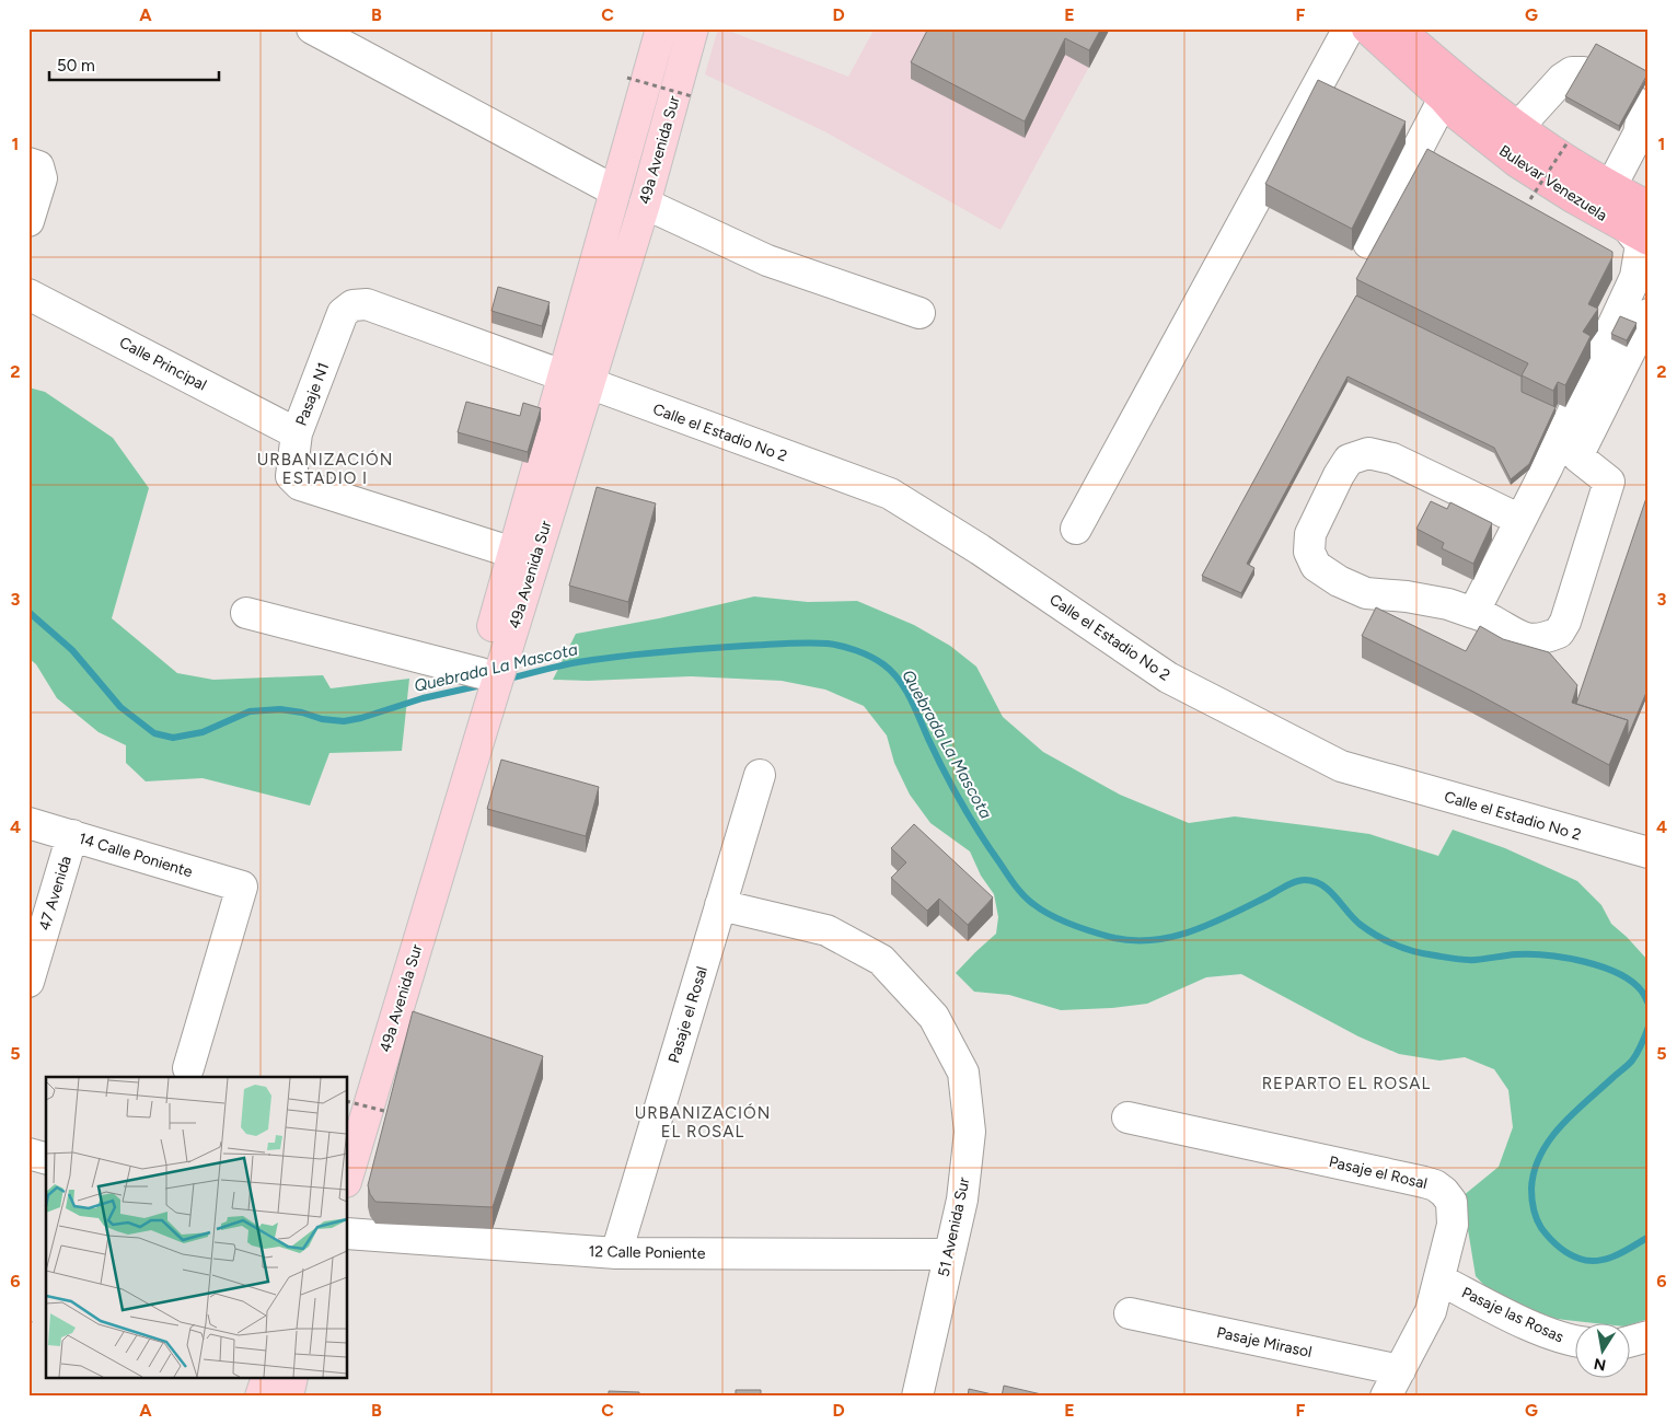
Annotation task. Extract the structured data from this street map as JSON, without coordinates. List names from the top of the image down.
{
  "streets": {
    "highway": ["Bulevar Venezuela"],
    "main road": ["49a Avenida Sur"],
    "street": [
      "Calle Principal",
      "Pasaje N1",
      "Calle el Estadio No 2",
      "14 Calle Poniente",
      "47 Avenida",
      "Pasaje el Rosal",
      "51 Avenida Sur",
      "12 Calle Poniente",
      "Pasaje las Rosas",
      "Pasaje Mirasol"
    ]
  },
  "crossings": [
    ["49a Avenida Sur", "Pasaje N1"],
    ["49a Avenida Sur", "Calle el Estadio No 2"],
    ["Calle Principal", "Pasaje N1"],
    ["Pasaje N1", "Calle el Estadio No 2"],
    ["14 Calle Poniente", "47 Avenida"],
    ["Pasaje el Rosal", "51 Avenida Sur"],
    ["Pasaje el Rosal", "12 Calle Poniente"],
    ["Pasaje el Rosal", "Pasaje las Rosas"],
    ["Pasaje el Rosal", "Pasaje Mirasol"],
    ["51 Avenida Sur", "12 Calle Poniente"]
  ],
  "districts": ["URBANIZACIÓN ESTADIO I", "REPARTO EL ROSAL", "URBANIZACIÓN EL ROSAL"],
  "water": ["Quebrada La Mascota"],
  "scale_bar": "50 m",
  "north": "bottom",
  "grid": {
    "columns": [
      "A",
      "B",
      "C",
      "D",
      "E",
      "F",
      "G"
    ],
    "rows": [
      "1",
      "2",
      "3",
      "4",
      "5",
      "6"
    ]
  }
}
